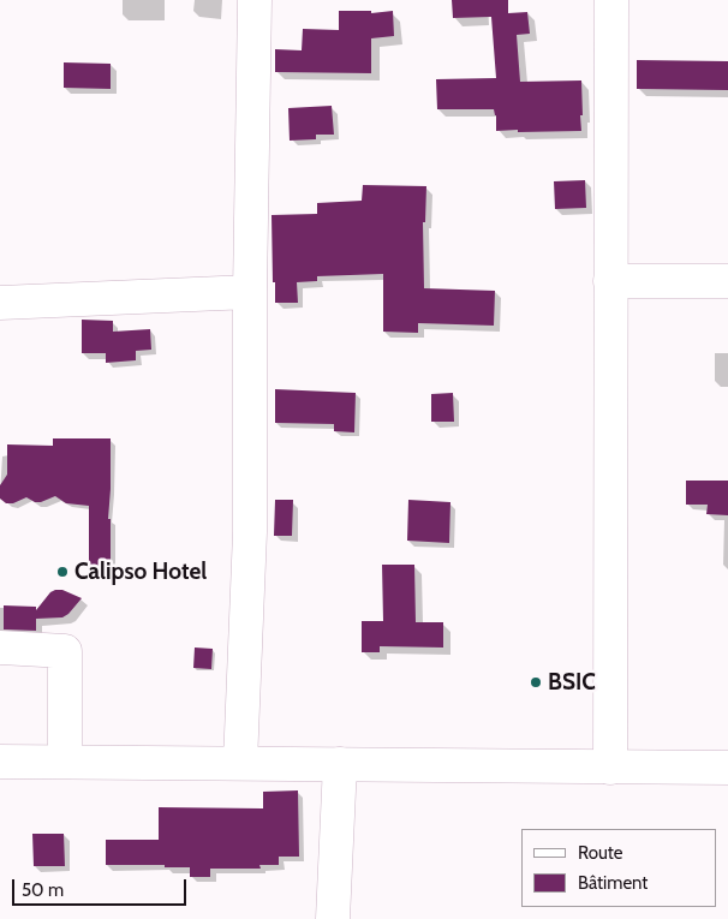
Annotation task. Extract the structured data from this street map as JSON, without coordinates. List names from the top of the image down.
{
  "places": ["Calipso Hotel", "BSIC"],
  "legend": ["Route", "Bâtiment"],
  "scale_bar": "50 m"
}
